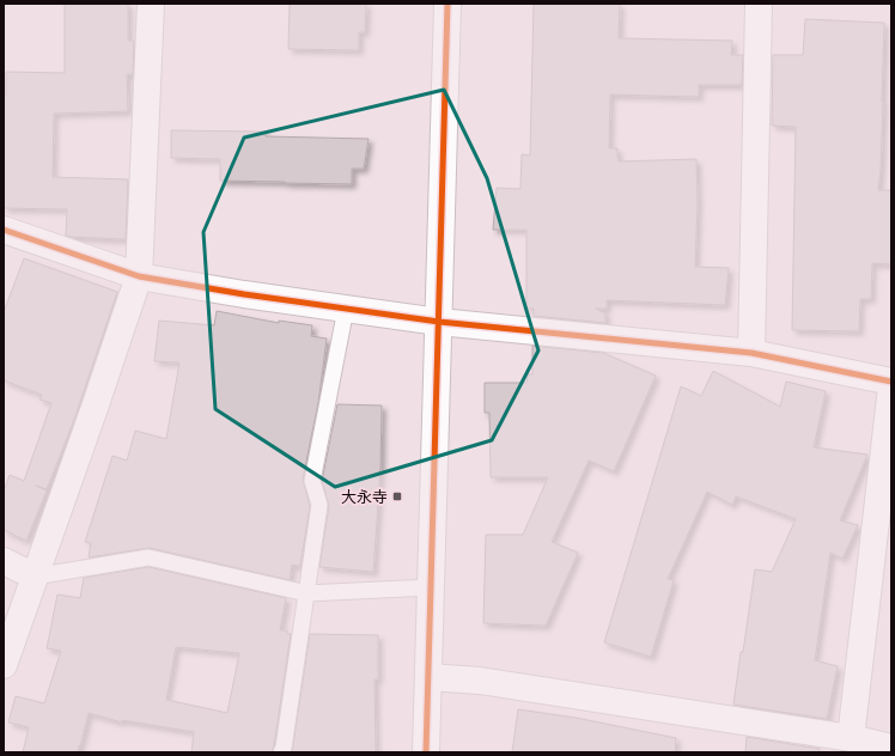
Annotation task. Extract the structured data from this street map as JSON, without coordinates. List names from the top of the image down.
{
  "places": {
    "transit": ["大永寺"]
  }
}
